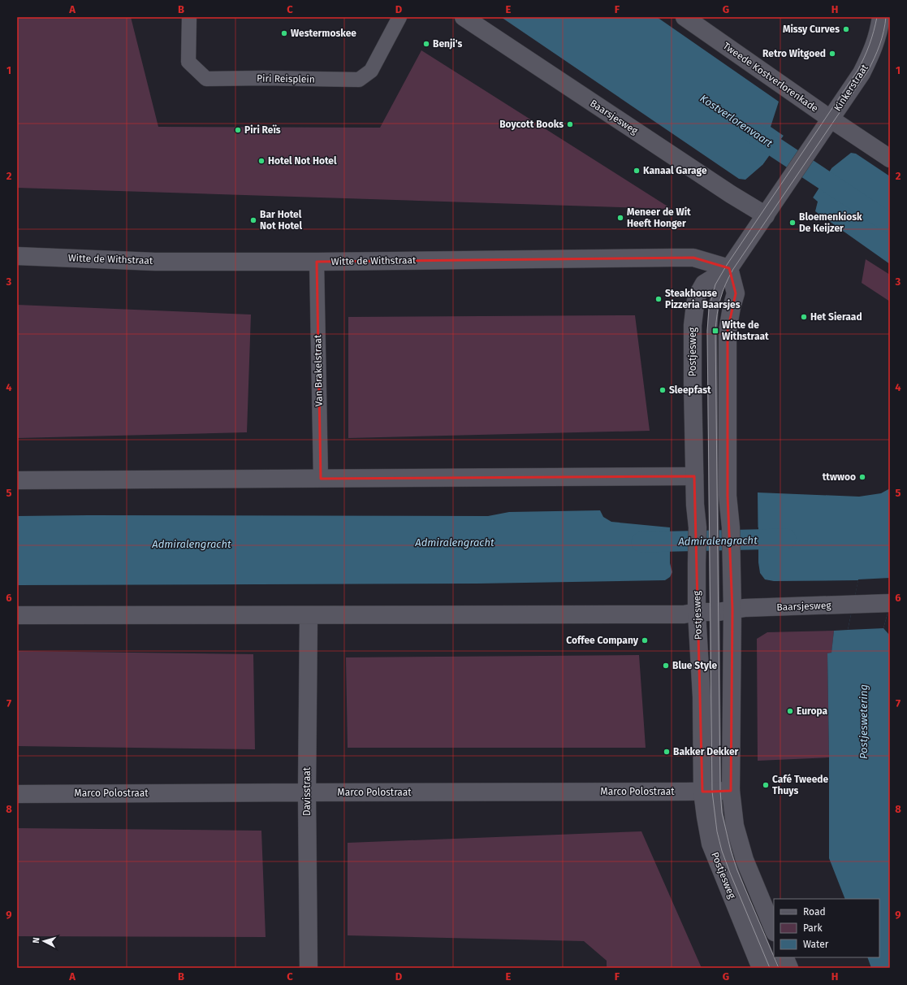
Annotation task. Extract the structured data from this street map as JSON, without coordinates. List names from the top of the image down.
{
  "streets": {
    "street": [
      "Tweede Kostverlorenkade",
      "Piri Reisplein",
      "Kinkerstraat",
      "Baarsjesweg",
      "Witte de Withstraat",
      "Postjesweg",
      "Van Brakelstraat",
      "Davisstraat",
      "Marco Polostraat"
    ]
  },
  "crossings": [
    ["Tweede Kostverlorenkade", "Kinkerstraat"],
    ["Kinkerstraat", "Postjesweg"],
    ["Baarsjesweg", "Postjesweg"],
    ["Witte de Withstraat", "Postjesweg"],
    ["Witte de Withstraat", "Van Brakelstraat"],
    ["Postjesweg", "Marco Polostraat"],
    ["Davisstraat", "Marco Polostraat"]
  ],
  "water": ["Kostverlorenvaart", "Admiralengracht", "Postjeswetering"],
  "places": {
    "other": [
      "Missy Curves",
      "Westermoskee",
      "Benji's",
      "Retro Witgoed",
      "Boycott Books",
      "Piri Reïs",
      "Hotel Not Hotel",
      "Kanaal Garage",
      "Meneer de Wit Heeft Honger",
      "Bar Hotel Not Hotel",
      "Bloemenkiosk De Keijzer",
      "Steakhouse Pizzeria Baarsjes",
      "Het Sieraad",
      "Sleepfast",
      "ttwwoo",
      "Coffee Company",
      "Blue Style",
      "Europa",
      "Bakker Dekker",
      "Café Tweede Thuys"
    ],
    "transit": ["Witte de Withstraat"]
  },
  "legend": ["Road", "Park", "Water"],
  "north": "left",
  "grid": {
    "columns": [
      "A",
      "B",
      "C",
      "D",
      "E",
      "F",
      "G",
      "H"
    ],
    "rows": [
      "1",
      "2",
      "3",
      "4",
      "5",
      "6",
      "7",
      "8",
      "9"
    ]
  }
}
